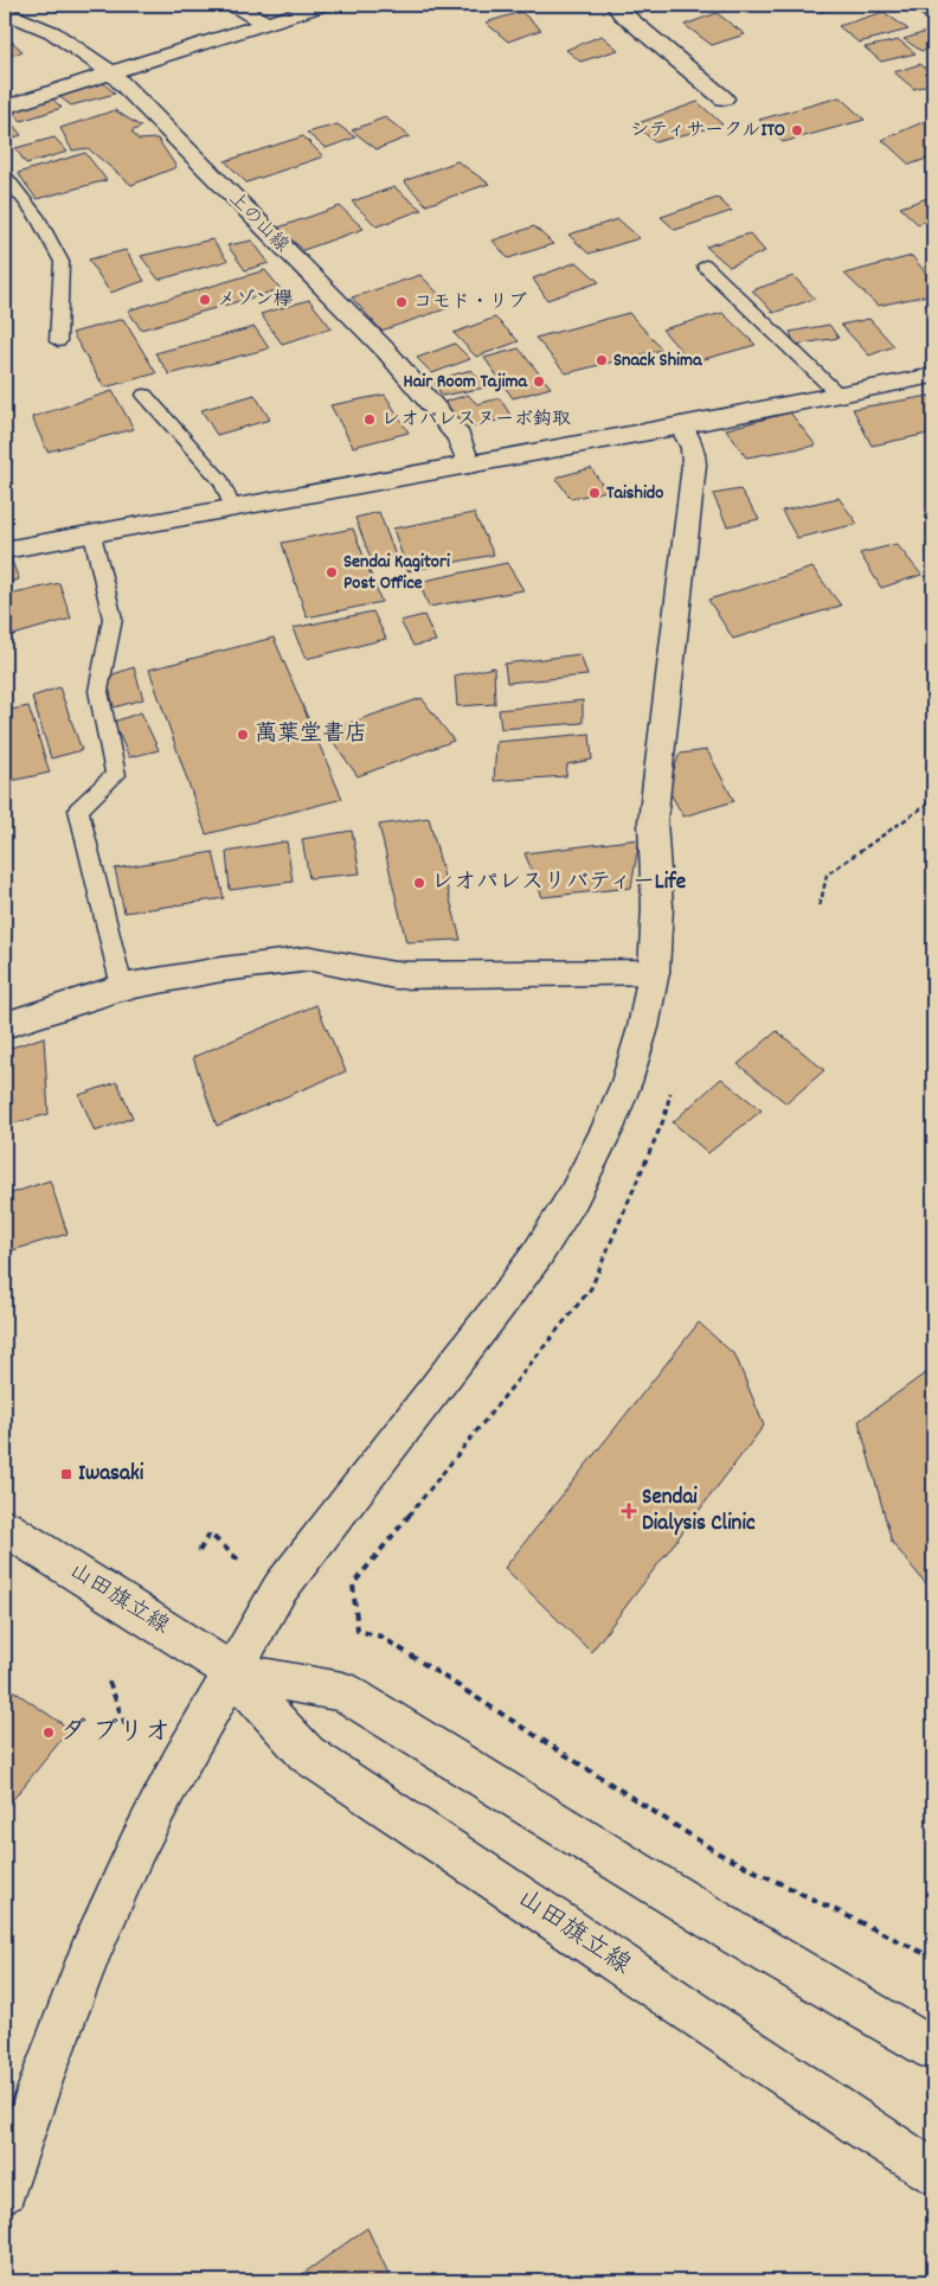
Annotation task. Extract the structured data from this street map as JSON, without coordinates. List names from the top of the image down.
{
  "streets": {
    "street": ["上の山線", "山田旗立線"]
  },
  "places": {
    "other": [
      "シティサークルITO",
      "メゾン欅",
      "コモド・リブ",
      "Snack Shima",
      "Hair Room Tajima",
      "レオパレスヌーボ鈎取",
      "Taishido",
      "Sendai Kagitori Post Office",
      "萬葉堂書店",
      "レオパレスリバティーLife",
      "ダ ブリオ"
    ],
    "transit": ["Iwasaki"],
    "health": ["Sendai Dialysis Clinic"]
  }
}
